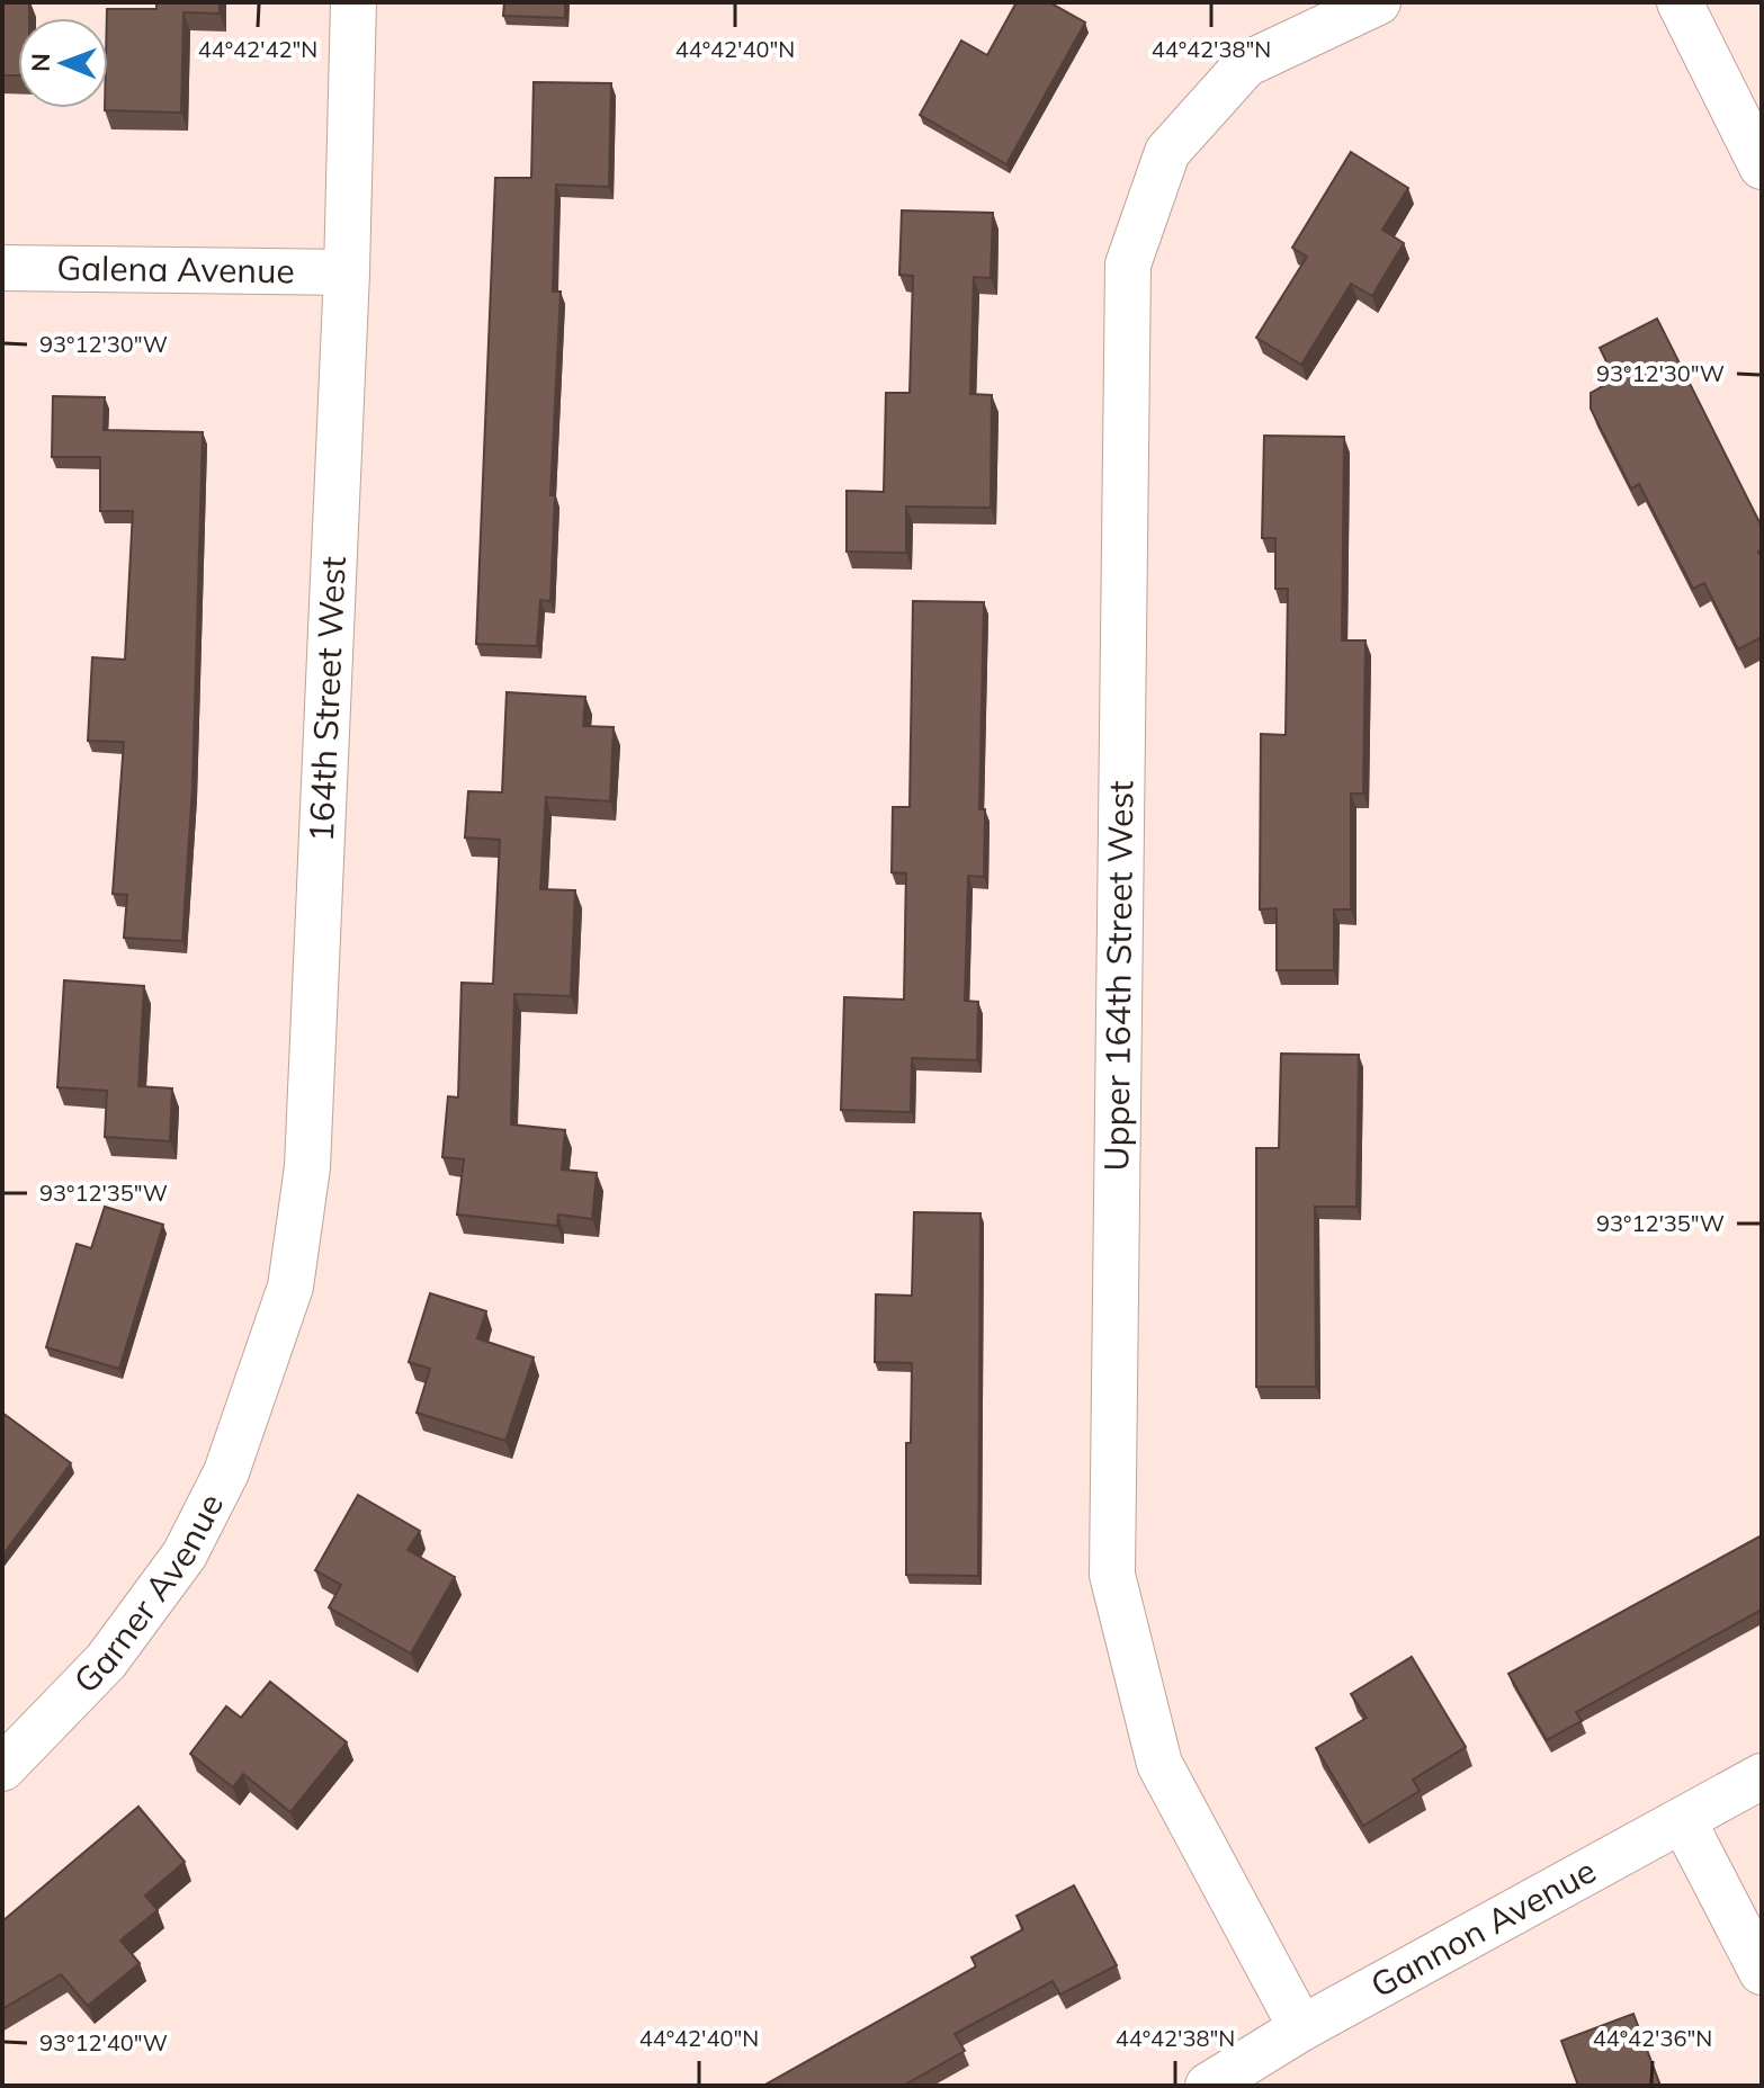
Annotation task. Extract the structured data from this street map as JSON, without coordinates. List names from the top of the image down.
{
  "streets": {
    "street": [
      "Galena Avenue",
      "164th Street West",
      "Upper 164th Street West",
      "Garner Avenue",
      "Gannon Avenue"
    ]
  },
  "crossings": [
    ["Galena Avenue", "164th Street West"],
    ["164th Street West", "Garner Avenue"],
    ["Upper 164th Street West", "Gannon Avenue"]
  ],
  "north": "left",
  "coordinates": [
    "44°42'42\"N",
    "44°42'40\"N",
    "44°42'38\"N",
    "93°12'30\"W",
    "93°12'35\"W",
    "44°42'36\"N",
    "93°12'40\"W"
  ]
}
